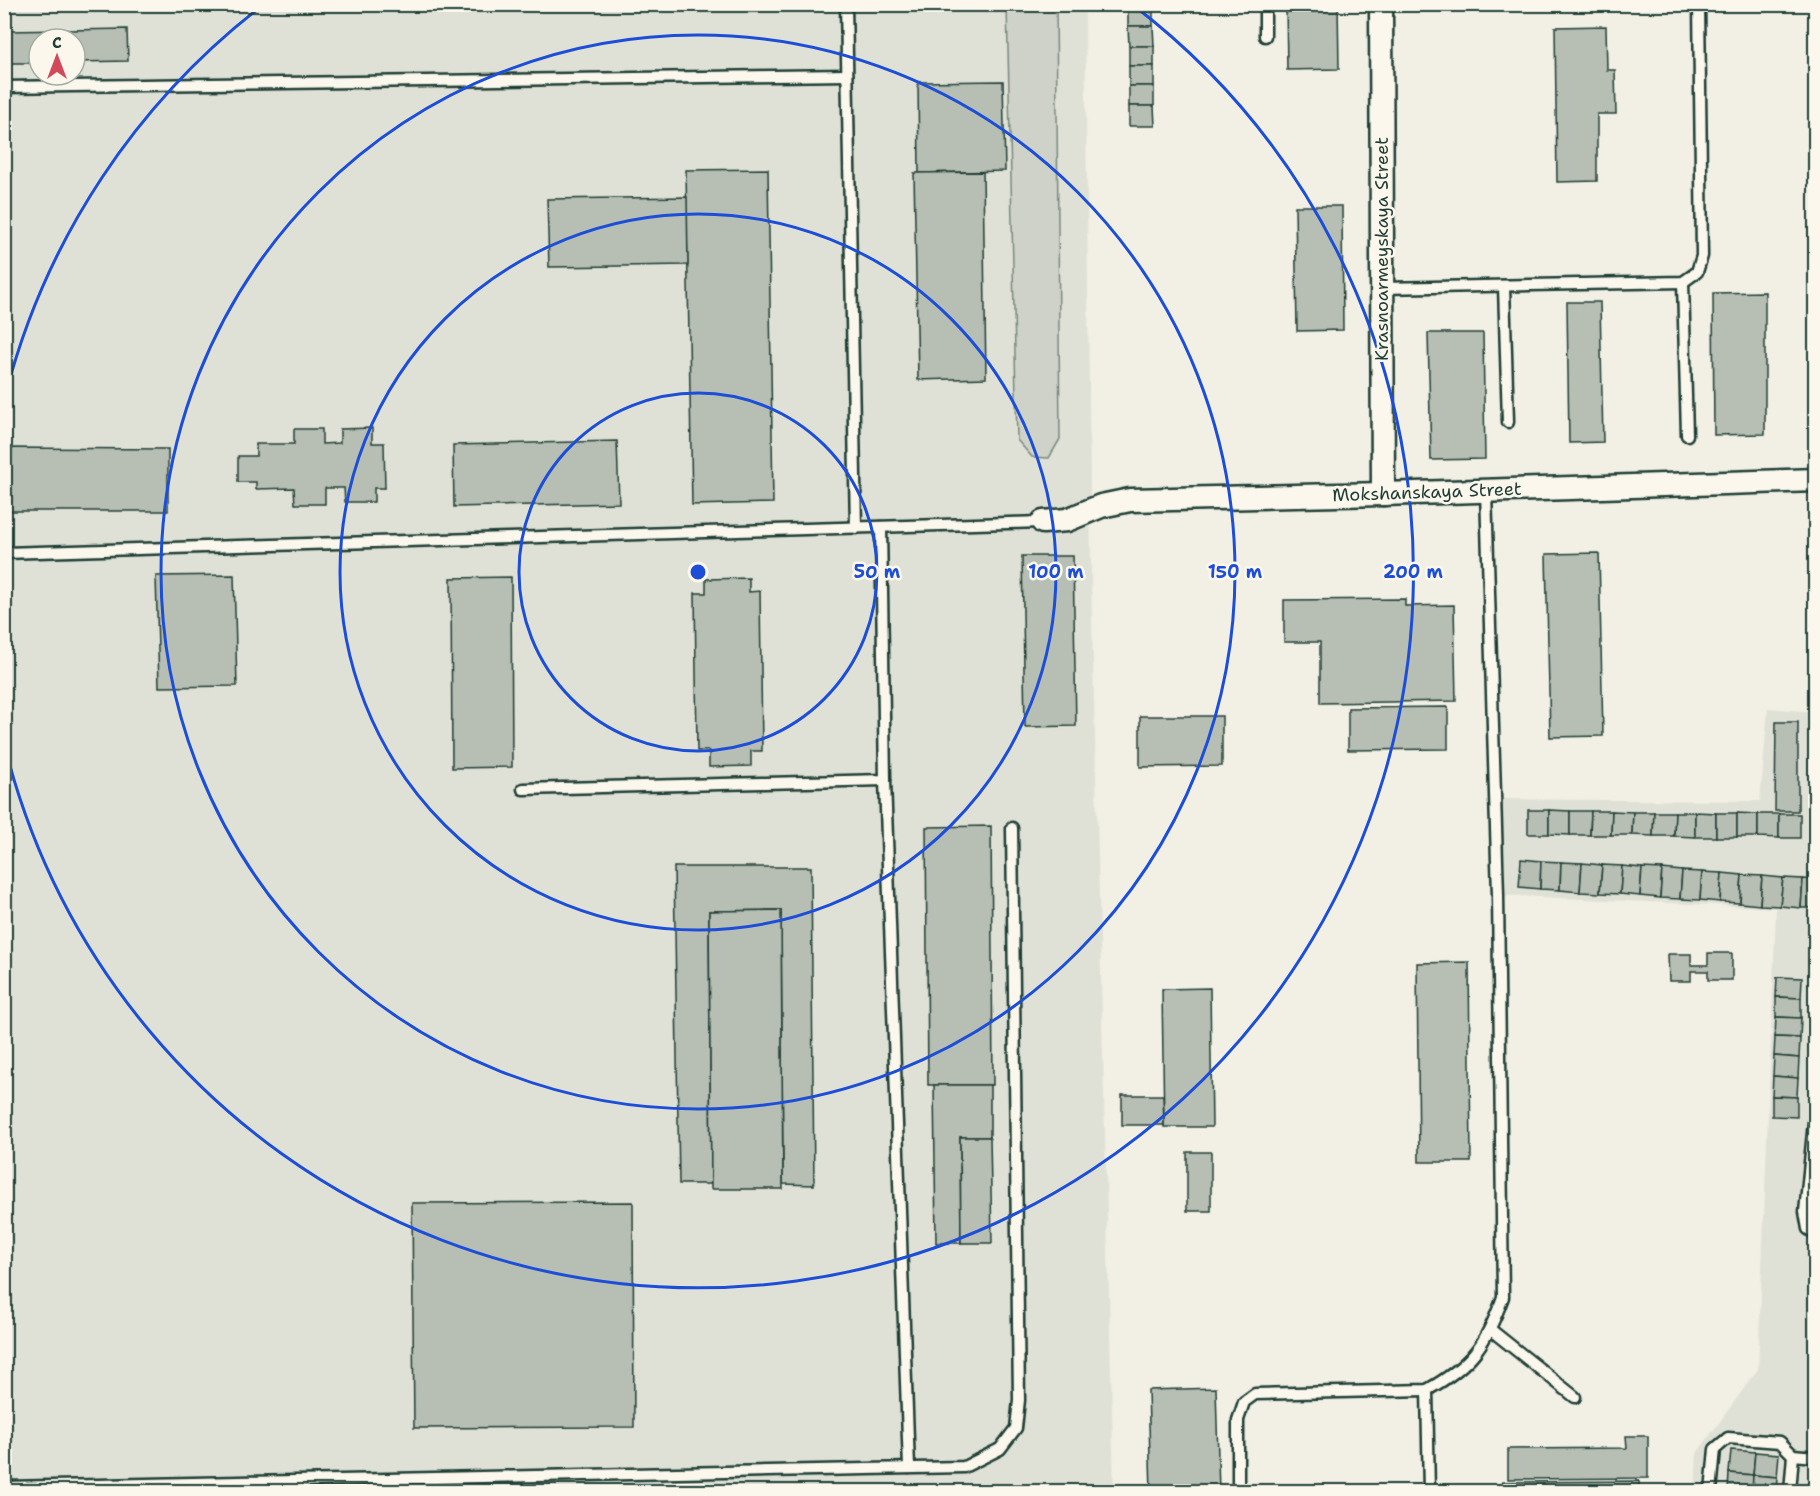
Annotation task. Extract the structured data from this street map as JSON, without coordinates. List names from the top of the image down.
{
  "streets": {
    "street": ["Krasnoarmeyskaya Street", "Mokshanskaya Street"]
  },
  "crossings": [
    ["Krasnoarmeyskaya Street", "Mokshanskaya Street"]
  ],
  "north": "top",
  "rings": [
    "50 m",
    "100 m",
    "150 m",
    "200 m"
  ]
}
